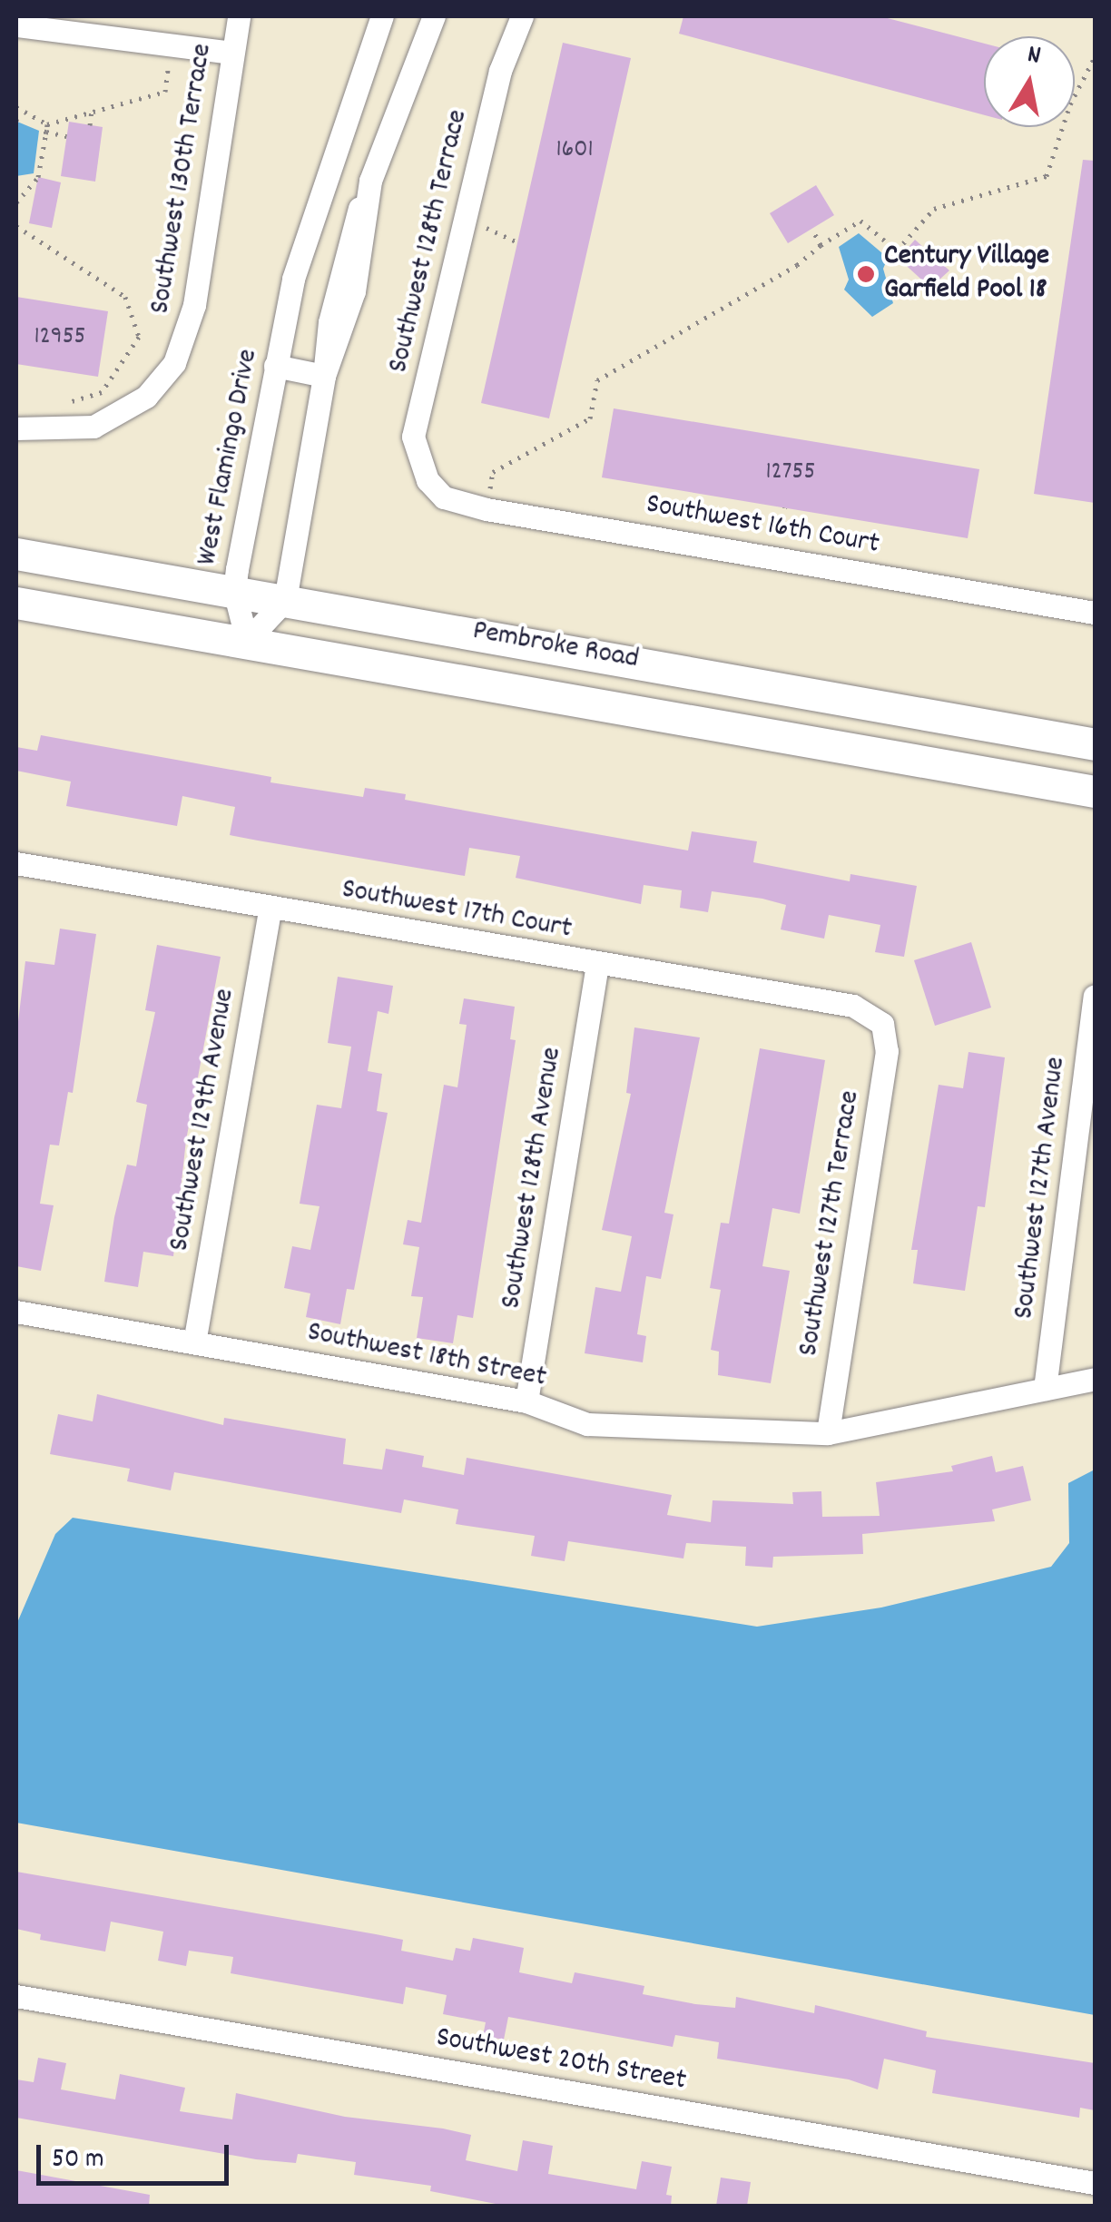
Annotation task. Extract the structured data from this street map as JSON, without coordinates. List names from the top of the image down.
{
  "streets": {
    "main road": ["Pembroke Road"],
    "street": [
      "Southwest 130th Terrace",
      "Southwest 128th Terrace",
      "West Flamingo Drive",
      "Southwest 16th Court",
      "Southwest 17th Court",
      "Southwest 129th Avenue",
      "Southwest 128th Avenue",
      "Southwest 127th Avenue",
      "Southwest 127th Terrace",
      "Southwest 18th Street",
      "Southwest 20th Street"
    ]
  },
  "crossings": [
    ["Southwest 128th Terrace", "Southwest 16th Court"],
    ["West Flamingo Drive", "Pembroke Road"],
    ["Southwest 17th Court", "Southwest 129th Avenue"],
    ["Southwest 17th Court", "Southwest 128th Avenue"],
    ["Southwest 17th Court", "Southwest 127th Terrace"],
    ["Southwest 129th Avenue", "Southwest 18th Street"],
    ["Southwest 128th Avenue", "Southwest 18th Street"],
    ["Southwest 127th Avenue", "Southwest 18th Street"],
    ["Southwest 127th Terrace", "Southwest 18th Street"]
  ],
  "places": ["Century Village Garfield Pool 18"],
  "house_numbers": ["1601", "12955", "12755"],
  "scale_bar": "50 m",
  "north": "top"
}
